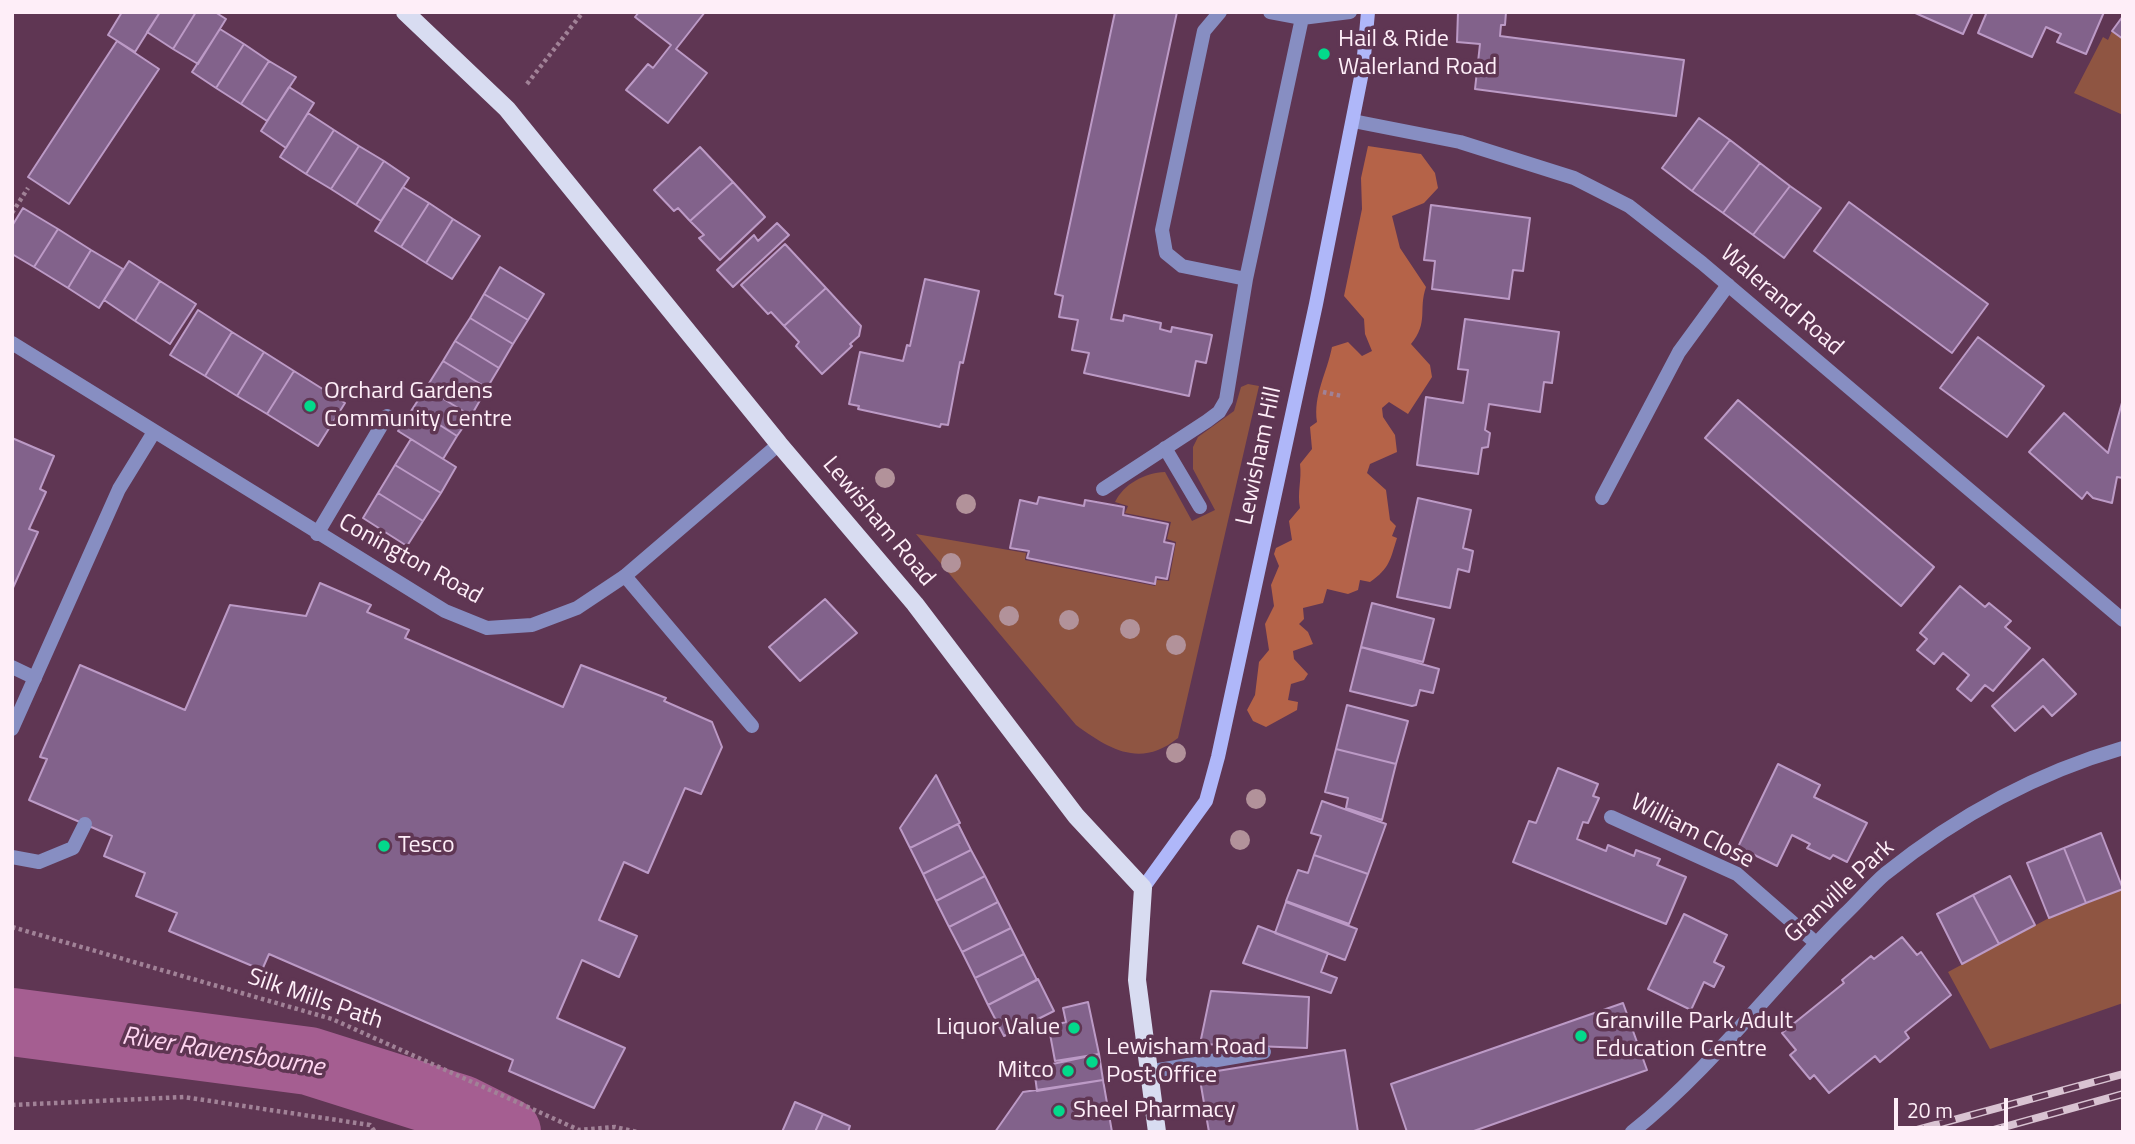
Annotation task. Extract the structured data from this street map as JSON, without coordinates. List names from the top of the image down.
{
  "streets": {
    "main road": ["Lewisham Road"],
    "street": [
      "Walerand Road",
      "Lewisham Hill",
      "Conington Road",
      "William Close",
      "Granville Park"
    ],
    "path": ["Silk Mills Path"]
  },
  "crossings": [
    ["Walerand Road", "Lewisham Hill"],
    ["Lewisham Hill", "Lewisham Road"],
    ["Lewisham Road", "Conington Road"],
    ["William Close", "Granville Park"]
  ],
  "water": ["River Ravensbourne"],
  "places": [
    "Hail & Ride Walerland Road",
    "Orchard Gardens Community Centre",
    "Tesco",
    "Liquor Value",
    "Granville Park Adult Education Centre",
    "Lewisham Road Post Office",
    "Mitco",
    "Sheel Pharmacy"
  ],
  "scale_bar": "20 m"
}
